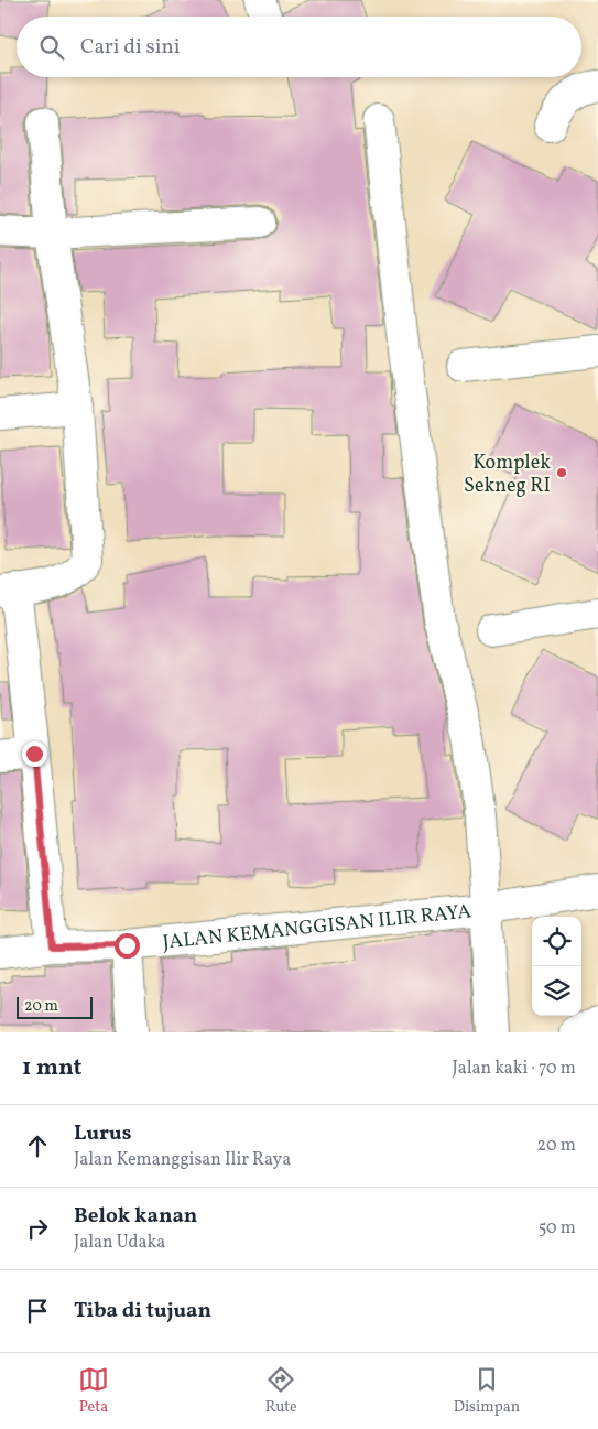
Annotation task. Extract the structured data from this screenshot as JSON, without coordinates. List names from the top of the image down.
{
  "streets": {
    "street": ["JALAN KEMANGGISAN ILIR RAYA"]
  },
  "places": ["Komplek Sekneg RI"],
  "scale_bar": "20 m",
  "page": {
    "search": "Cari di sini",
    "scale": "20 m",
    "heading": ["1 mnt", "Jalan kaki · 70 m"],
    "list": [
      ["Lurus", "Jalan Kemanggisan Ilir Raya", "20 m"],
      ["Belok kanan", "Jalan Udaka", "50 m"],
      "Tiba di tujuan"
    ],
    "nav": ["Peta", "Rute", "Disimpan"]
  }
}
